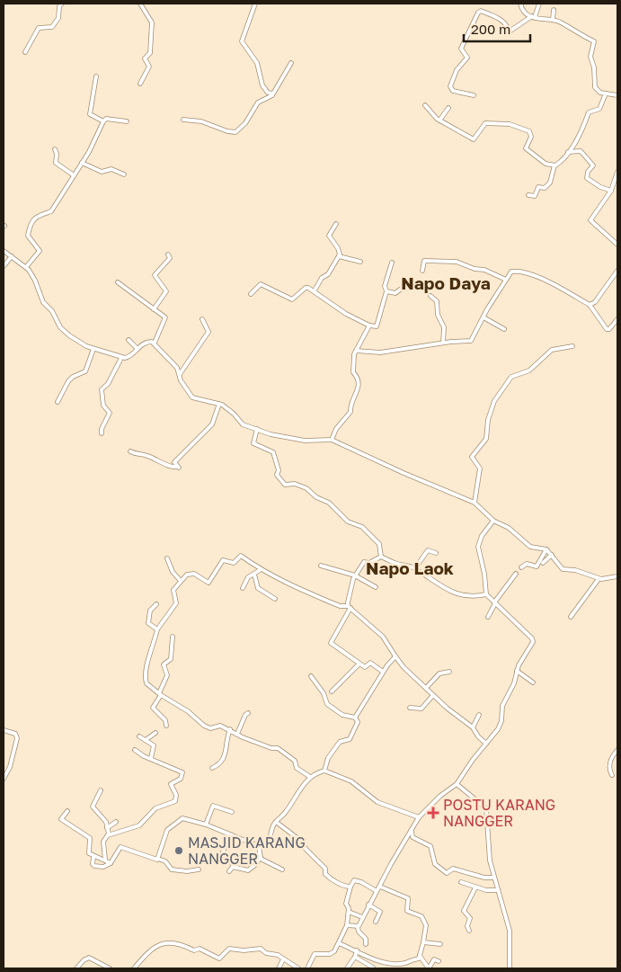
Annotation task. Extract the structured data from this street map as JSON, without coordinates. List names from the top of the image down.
{
  "districts": ["Napo Daya", "Napo Laok"],
  "places": {
    "health": ["POSTU KARANG NANGGER"],
    "other": ["MASJID KARANG NANGGER"]
  },
  "scale_bar": "200 m"
}
